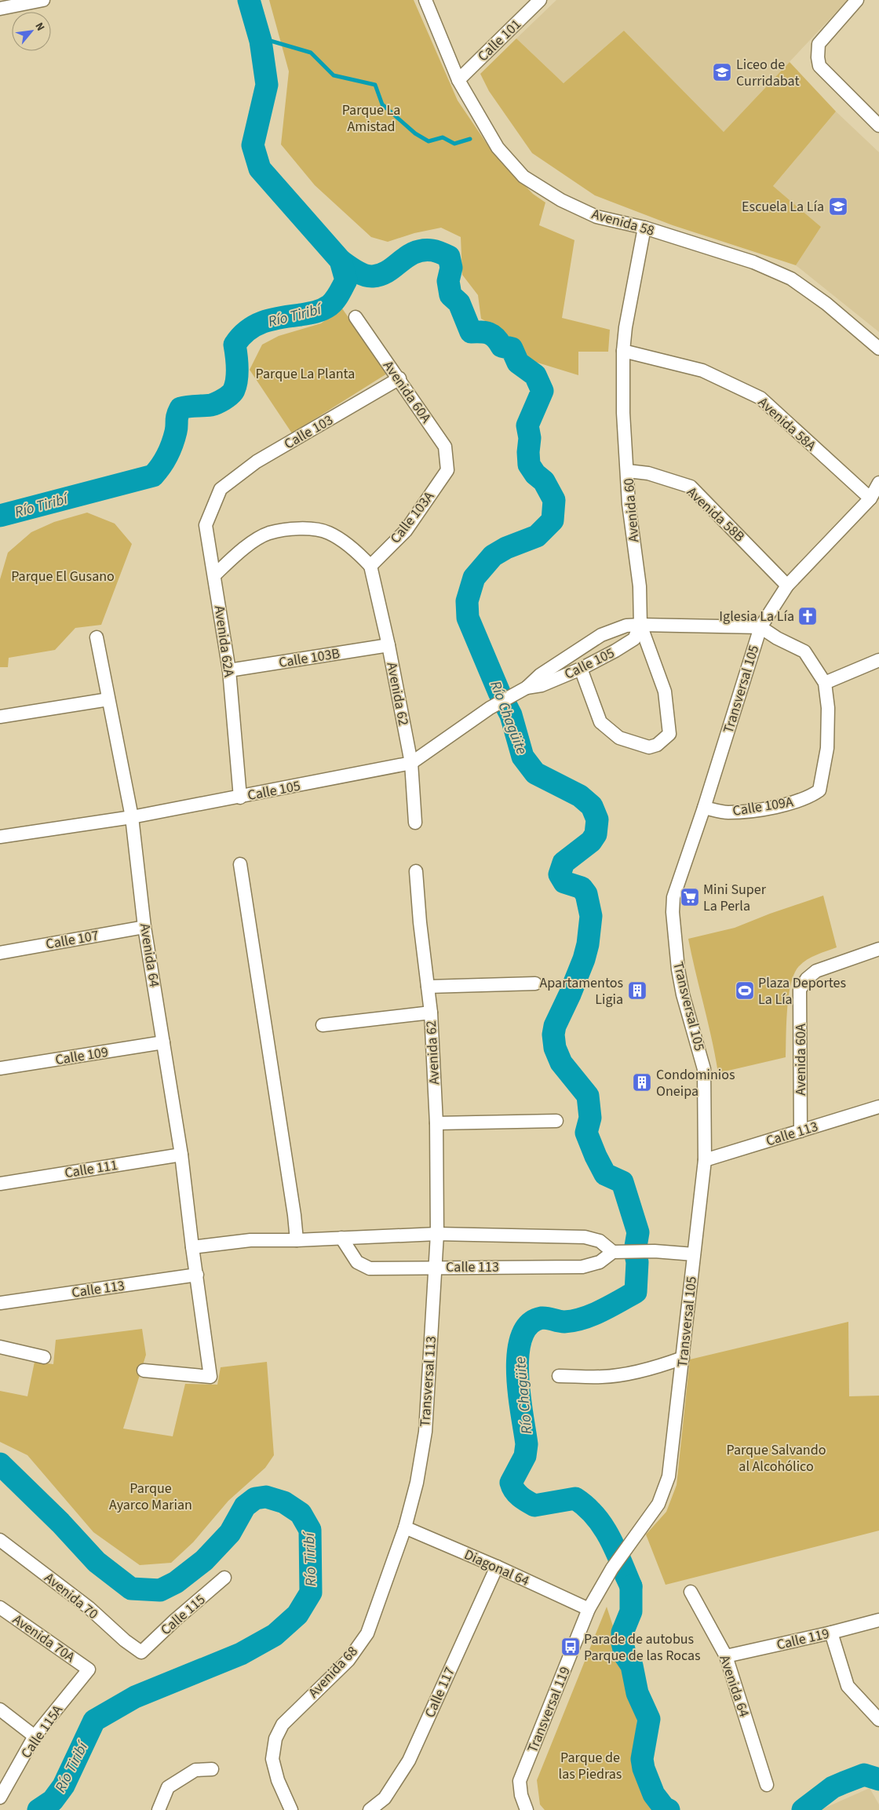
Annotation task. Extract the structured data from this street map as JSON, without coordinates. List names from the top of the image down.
{
  "streets": {
    "street": [
      "Calle 101",
      "Avenida 58",
      "Avenida 60A",
      "Avenida 58A",
      "Calle 103",
      "Avenida 60",
      "Avenida 58B",
      "Calle 103A",
      "Avenida 62A",
      "Calle 103B",
      "Calle 105",
      "Transversal 105",
      "Avenida 62",
      "Calle 109A",
      "Calle 107",
      "Avenida 64",
      "Calle 109",
      "Calle 113",
      "Calle 111",
      "Transversal 113",
      "Diagonal 64",
      "Avenida 70",
      "Calle 115",
      "Avenida 70A",
      "Calle 119",
      "Avenida 68",
      "Calle 117",
      "Transversal 119",
      "Calle 115A"
    ]
  },
  "crossings": [
    ["Calle 101", "Avenida 58"],
    ["Avenida 58", "Avenida 60"],
    ["Avenida 60A", "Calle 103"],
    ["Avenida 60A", "Calle 103A"],
    ["Avenida 60A", "Calle 113"],
    ["Avenida 58A", "Avenida 60"],
    ["Avenida 58A", "Transversal 105"],
    ["Calle 103", "Avenida 62A"],
    ["Avenida 60", "Avenida 58B"],
    ["Avenida 60", "Calle 105"],
    ["Avenida 58B", "Transversal 105"],
    ["Calle 103A", "Avenida 62"],
    ["Avenida 62A", "Calle 103B"],
    ["Avenida 62A", "Calle 105"],
    ["Calle 103B", "Avenida 62"],
    ["Calle 105", "Transversal 105"],
    ["Calle 105", "Avenida 62"],
    ["Calle 105", "Avenida 64"],
    ["Transversal 105", "Calle 109A"],
    ["Transversal 105", "Calle 113"],
    ["Transversal 105", "Diagonal 64"],
    ["Transversal 105", "Transversal 119"],
    ["Avenida 62", "Transversal 113"],
    ["Calle 107", "Avenida 64"],
    ["Avenida 64", "Calle 109"],
    ["Avenida 64", "Calle 113"],
    ["Avenida 64", "Calle 111"],
    ["Avenida 64", "Calle 119"],
    ["Calle 113", "Transversal 113"],
    ["Transversal 113", "Diagonal 64"],
    ["Transversal 113", "Avenida 68"],
    ["Diagonal 64", "Avenida 68"],
    ["Diagonal 64", "Calle 117"],
    ["Diagonal 64", "Transversal 119"],
    ["Avenida 70", "Calle 115"],
    ["Avenida 70A", "Calle 115A"]
  ],
  "water": ["Río Tiribí", "Río Chagüite"],
  "parks": [
    "Parque La Amistad",
    "Parque La Planta",
    "Parque El Gusano",
    "Parque Salvando al Alcohólico",
    "Parque Ayarco Marian",
    "Parque de las Piedras"
  ],
  "places": {
    "school or university": ["Liceo de Curridabat", "Escuela La Lía"],
    "church": ["Iglesia La Lía"],
    "supermarket": ["Mini Super La Perla"],
    "building": ["Apartamentos Ligia", "Condominios Oneipa"],
    "sports": ["Plaza Deportes La Lía"],
    "bus stop": ["Parade de autobus Parque de las Rocas"]
  },
  "north": "top right"
}
